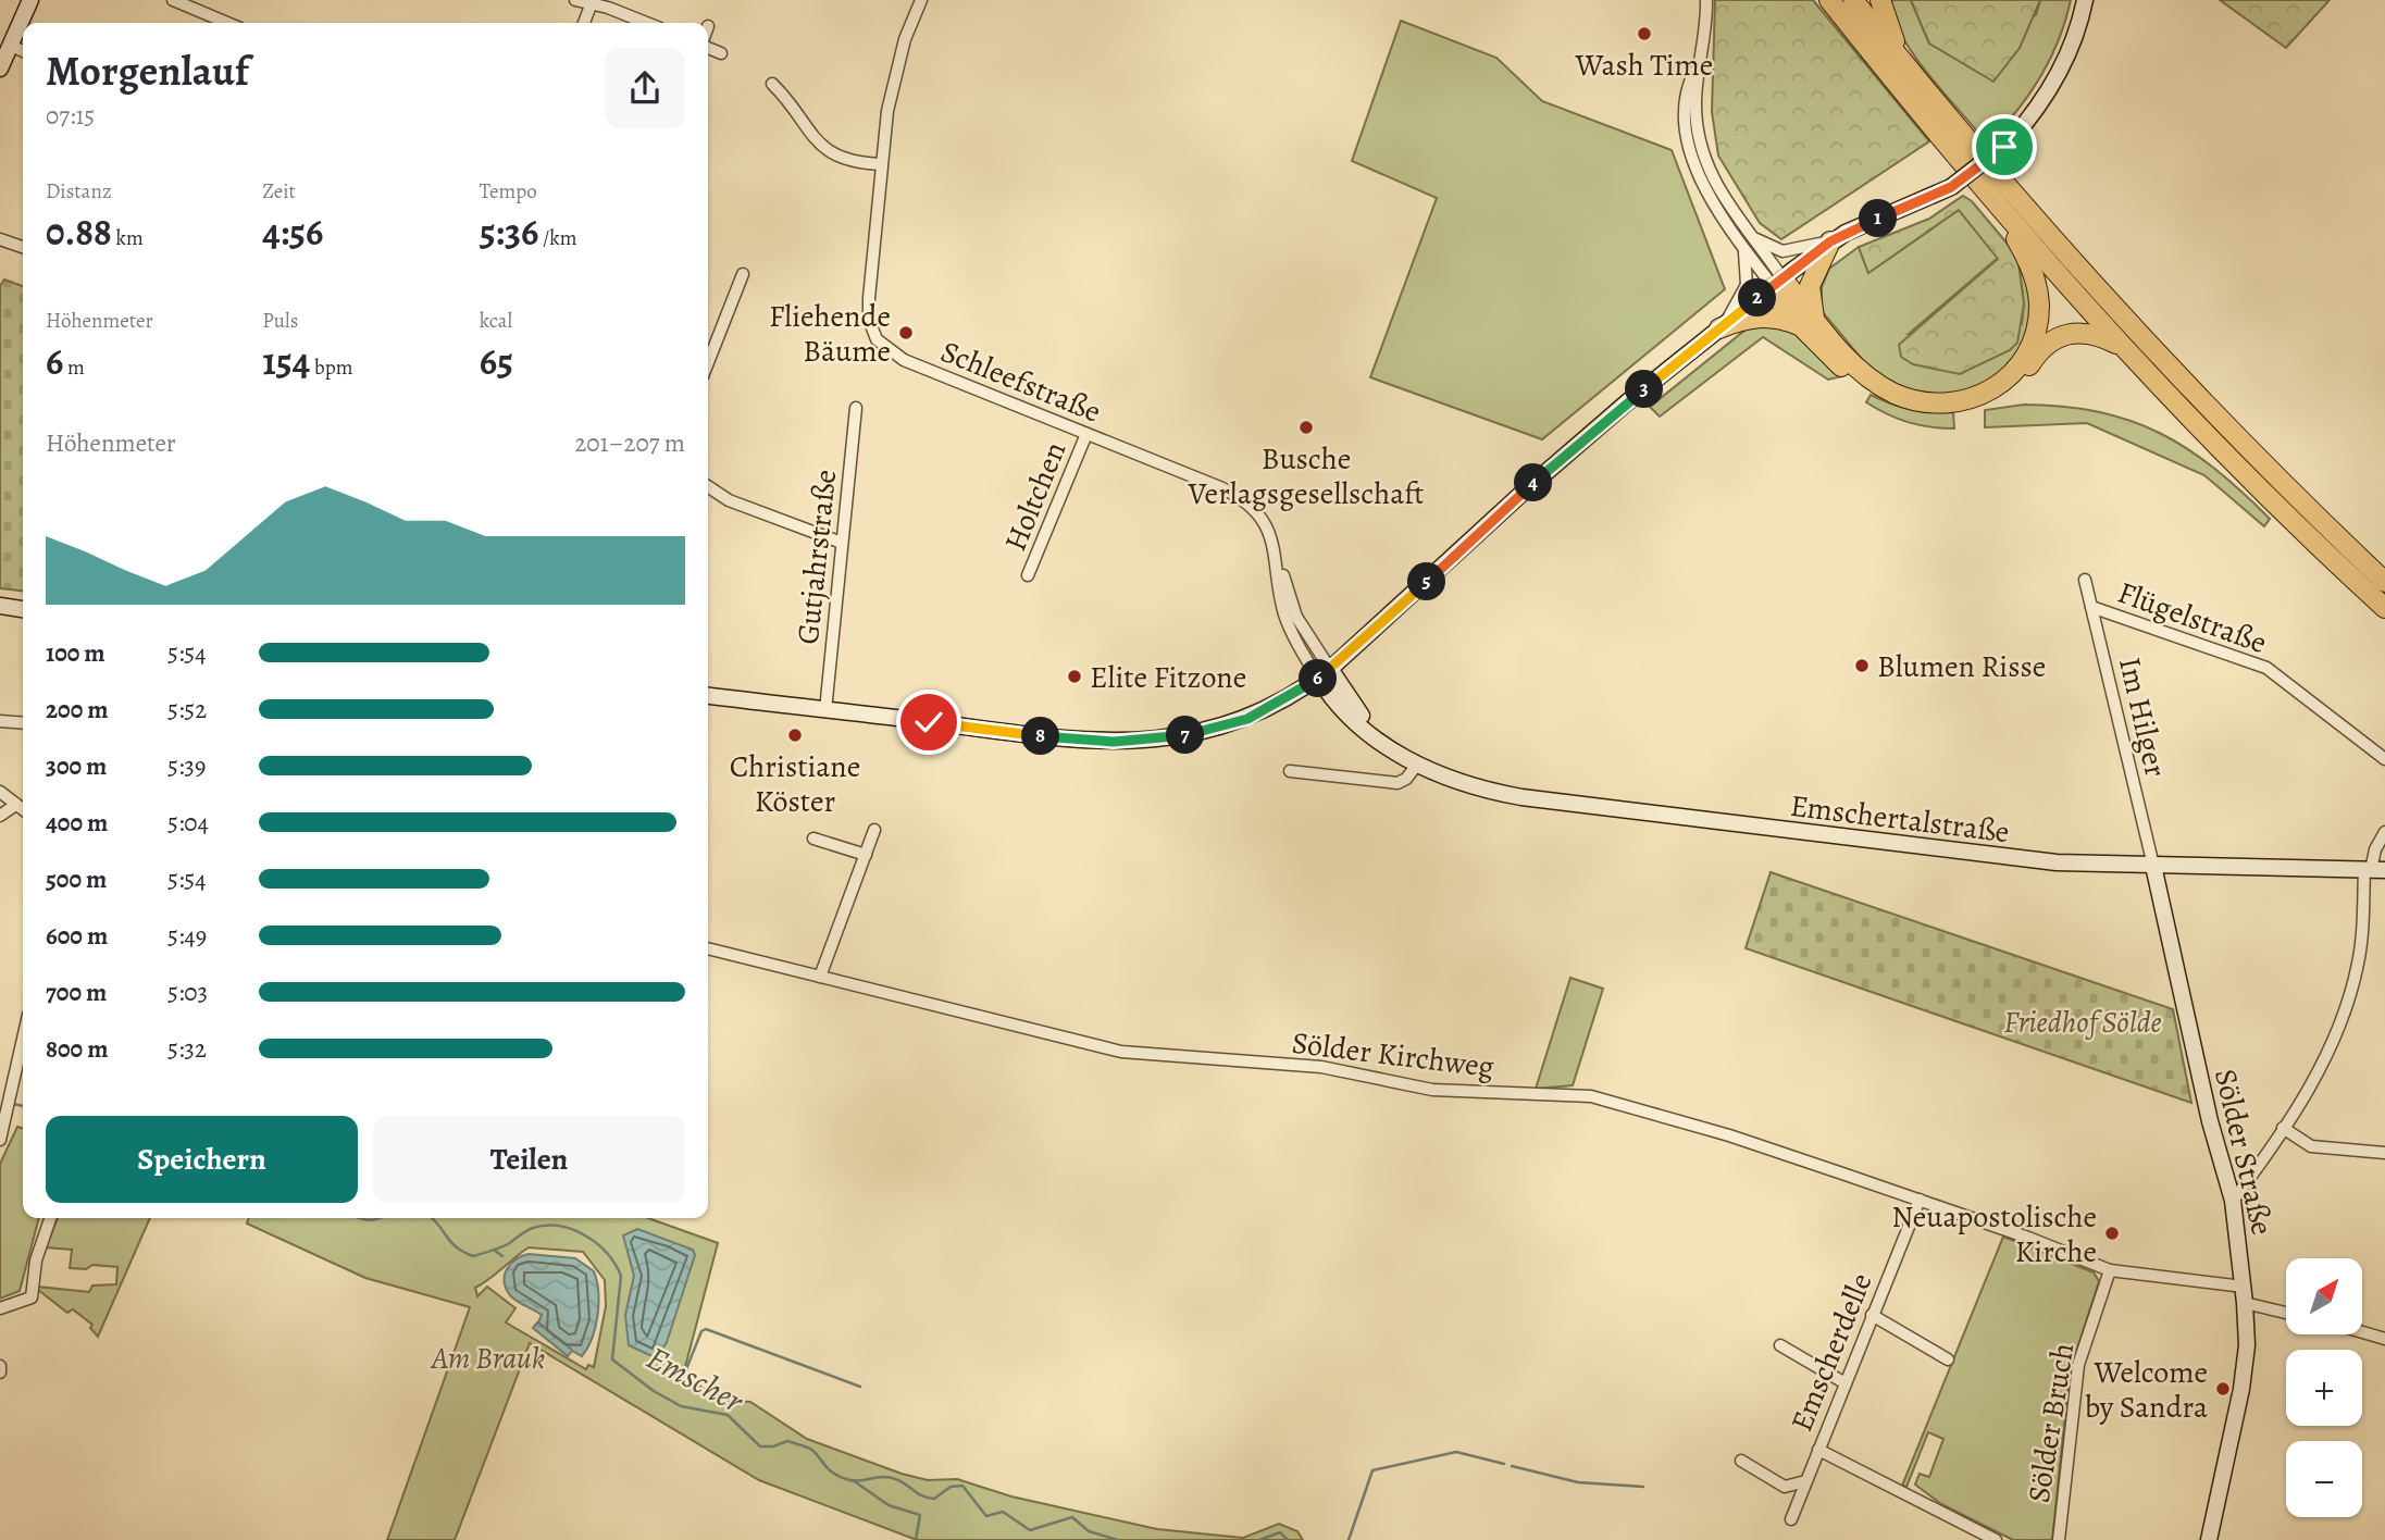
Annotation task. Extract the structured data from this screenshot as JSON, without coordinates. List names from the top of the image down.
{
  "streets": {
    "main road": ["Emschertalstraße", "Sölder Straße"],
    "street": [
      "Schleefstraße",
      "Holtchen",
      "Gutjahrstraße",
      "Flügelstraße",
      "Im Hilger",
      "Sölder Kirchweg",
      "Emscherdelle",
      "Sölder Bruch"
    ]
  },
  "crossings": [
    ["Schleefstraße", "Holtchen"],
    ["Schleefstraße", "Emschertalstraße"],
    ["Flügelstraße", "Im Hilger"],
    ["Im Hilger", "Emschertalstraße"],
    ["Im Hilger", "Sölder Straße"],
    ["Emschertalstraße", "Sölder Straße"],
    ["Sölder Kirchweg", "Sölder Straße"],
    ["Sölder Kirchweg", "Emscherdelle"],
    ["Sölder Kirchweg", "Sölder Bruch"]
  ],
  "water": ["Emscher"],
  "parks": ["Friedhof Sölde", "Am Brauk"],
  "places": [
    "Wash Time",
    "Fliehende Bäume",
    "Busche Verlagsgesellschaft",
    "Blumen Risse",
    "Elite Fitzone",
    "Christiane Köster",
    "Neuapostolische Kirche",
    "Welcome by Sandra"
  ],
  "north": "top right",
  "page": {
    "heading": ["Morgenlauf", "07:15"],
    "stats": [
      ["Distanz", "0.88 km"],
      ["Zeit", "4:56"],
      ["Tempo", "5:36 /km"],
      ["Höhenmeter", "6 m"],
      ["Puls", "154 bpm"],
      ["kcal", "65"]
    ],
    "pins": [
      "1",
      "2",
      "3",
      "4",
      "5",
      "6",
      "7",
      "8"
    ],
    "chart": ["Höhenmeter", "201–207 m"],
    "list": [
      {
        "name": "100 m",
        "note": "5:54"
      },
      {
        "name": "200 m",
        "note": "5:52"
      },
      {
        "name": "300 m",
        "note": "5:39"
      },
      {
        "name": "400 m",
        "note": "5:04"
      },
      {
        "name": "500 m",
        "note": "5:54"
      },
      {
        "name": "600 m",
        "note": "5:49"
      },
      {
        "name": "700 m",
        "note": "5:03"
      },
      {
        "name": "800 m",
        "note": "5:32"
      }
    ],
    "buttons": ["Speichern", "Teilen"],
    "map_buttons": ["+", "−"]
  }
}
